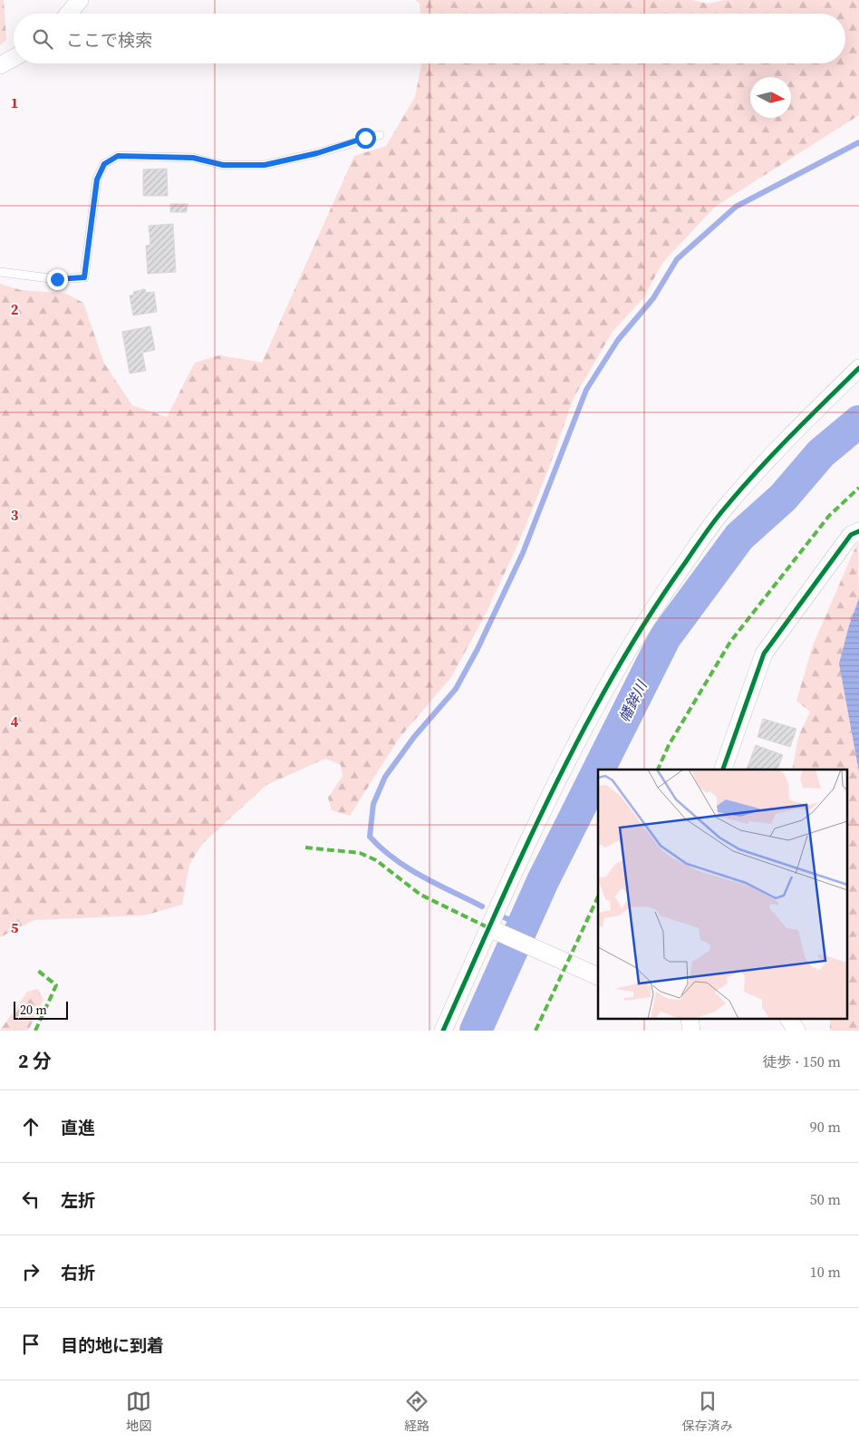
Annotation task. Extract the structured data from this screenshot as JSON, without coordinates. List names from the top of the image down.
{
  "water": ["幡鉾川"],
  "scale_bar": "20 m",
  "north": "right",
  "page": {
    "search": "ここで検索",
    "scale": "20 m",
    "heading": ["2 分", "徒歩 · 150 m"],
    "list": [
      ["直進", "90 m"],
      ["左折", "50 m"],
      ["右折", "10 m"],
      "目的地に到着"
    ],
    "nav": ["地図", "経路", "保存済み"]
  },
  "grid": {
    "rows": [
      "1",
      "2",
      "3",
      "4",
      "5"
    ]
  }
}
